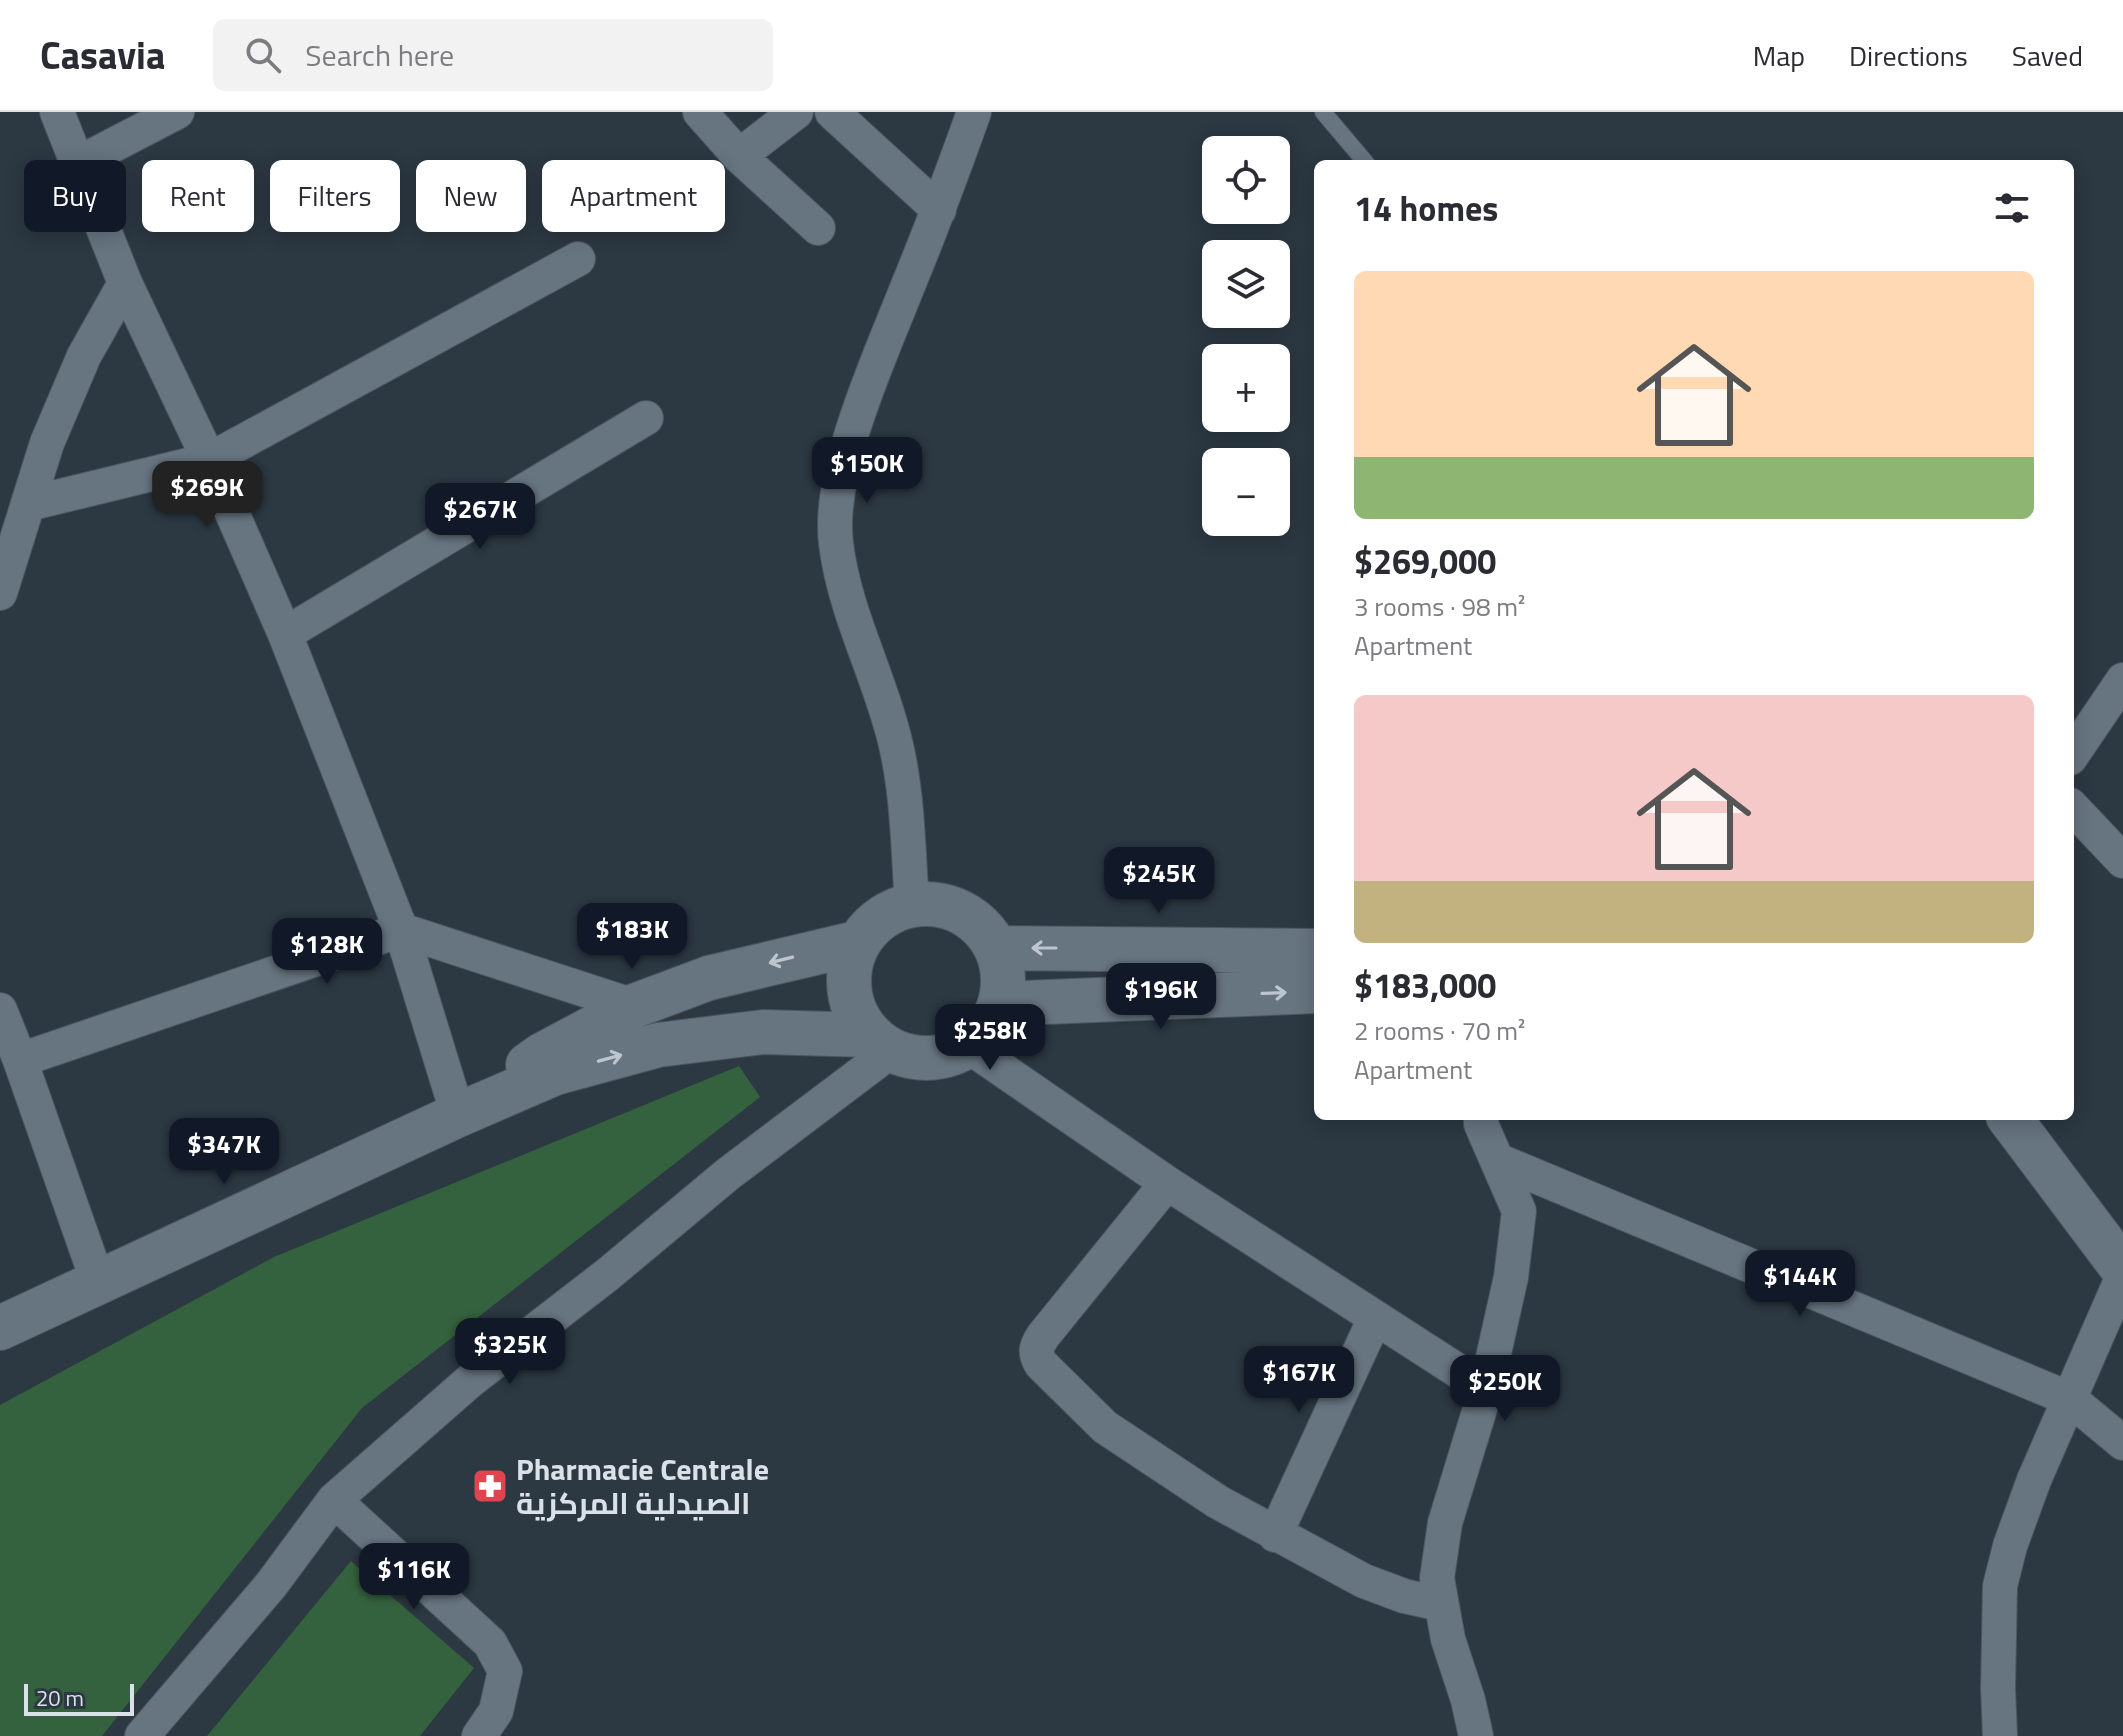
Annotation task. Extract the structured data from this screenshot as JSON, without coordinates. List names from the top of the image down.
{
  "places": {
    "pharmacy": ["Pharmacie Centrale الصيدلية المركزية"]
  },
  "scale_bar": "20 m",
  "page": {
    "header": "Casavia",
    "search": "Search here",
    "nav": ["Map", "Directions", "Saved"],
    "map_buttons": ["+", "−"],
    "chip": [
      "Buy",
      "Rent",
      "Filters",
      "New",
      "Apartment"
    ],
    "heading": "14 homes",
    "list": [
      {
        "name": "$269,000",
        "note": "3 rooms · 98 m² · Apartment"
      },
      {
        "name": "$183,000",
        "note": "2 rooms · 70 m² · Apartment"
      }
    ],
    "price": [
      "$150K",
      "$269K",
      "$267K",
      "$245K",
      "$183K",
      "$128K",
      "$196K",
      "$258K",
      "$347K",
      "$144K",
      "$325K",
      "$167K",
      "$250K",
      "$116K"
    ],
    "scale": "20 m"
  }
}
